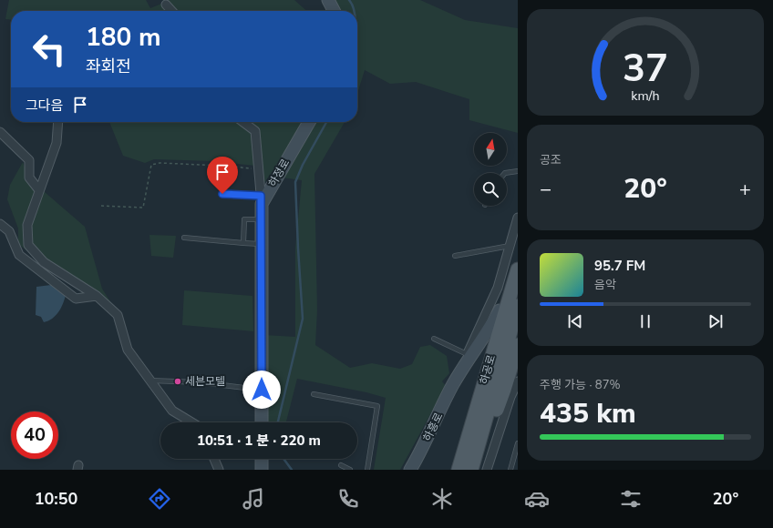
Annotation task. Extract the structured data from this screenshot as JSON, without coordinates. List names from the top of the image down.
{
  "streets": {
    "main road": ["하공로"],
    "street": ["하정로", "하흥로"]
  },
  "crossings": [
    ["하공로", "하흥로"]
  ],
  "places": ["세븐모텔"],
  "north": "top",
  "page": {
    "turn": ["180 m", "좌회전"],
    "then": "그다음",
    "tile": [
      "공조",
      ["주행 가능 · 87%", "435 km"]
    ],
    "heat": ["−", "20°", "+"],
    "song": ["95.7 FM", "음악"],
    "limit": "40",
    "trip": "10:51 · 1 분 · 220 m",
    "tabs": ["10:50", "20°"],
    "gauge": ["37", "km/h"]
  }
}
